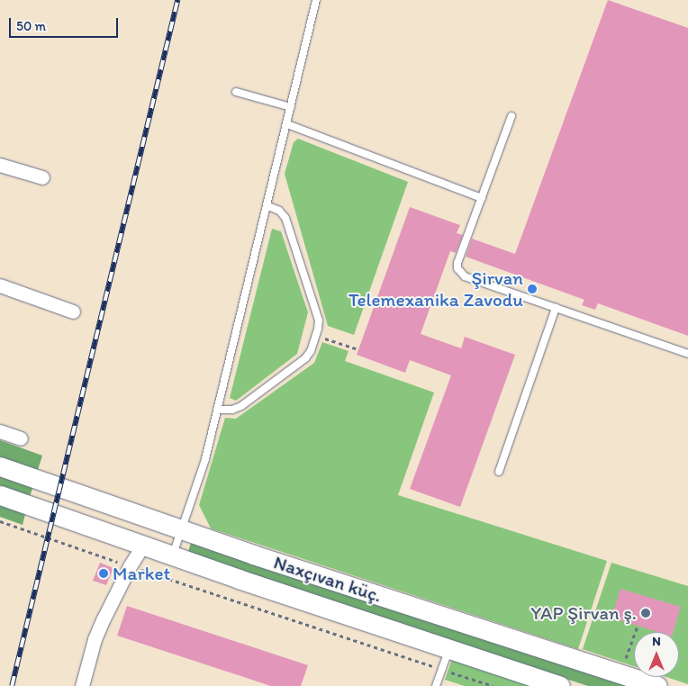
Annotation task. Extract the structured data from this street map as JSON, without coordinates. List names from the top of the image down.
{
  "streets": {
    "main road": ["Naxçıvan küç."]
  },
  "places": ["Şirvan Telemexanika Zavodu", "Market", "YAP Şirvan ş."],
  "scale_bar": "50 m",
  "north": "top"
}
